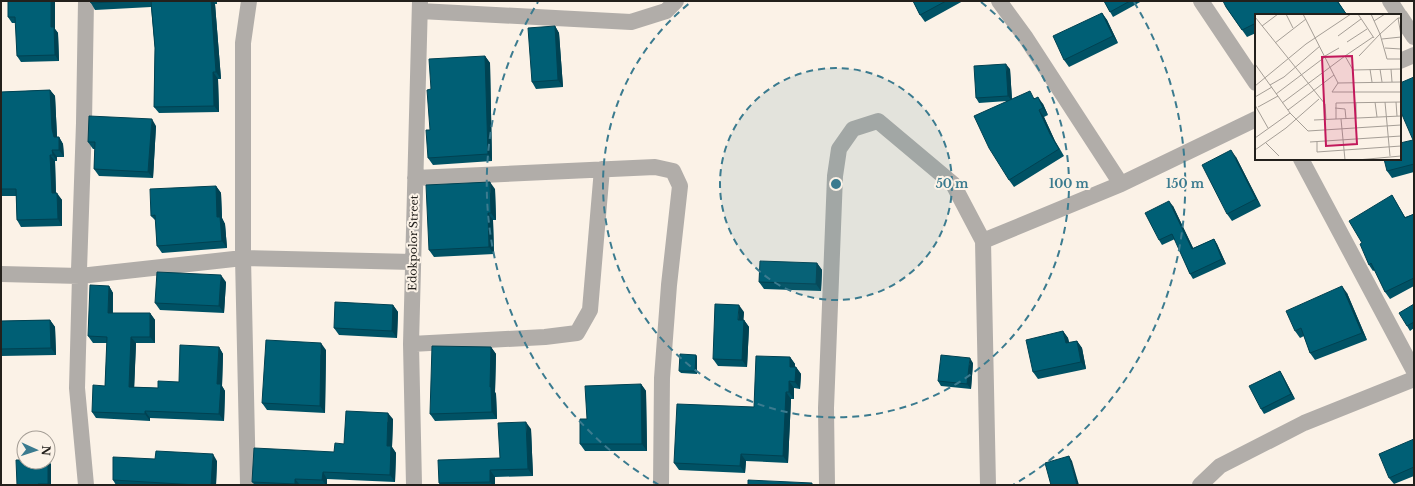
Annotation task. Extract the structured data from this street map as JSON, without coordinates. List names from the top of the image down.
{
  "streets": {
    "street": ["Edokpolor Street"]
  },
  "north": "right",
  "rings": ["50 m", "100 m", "150 m"]
}
